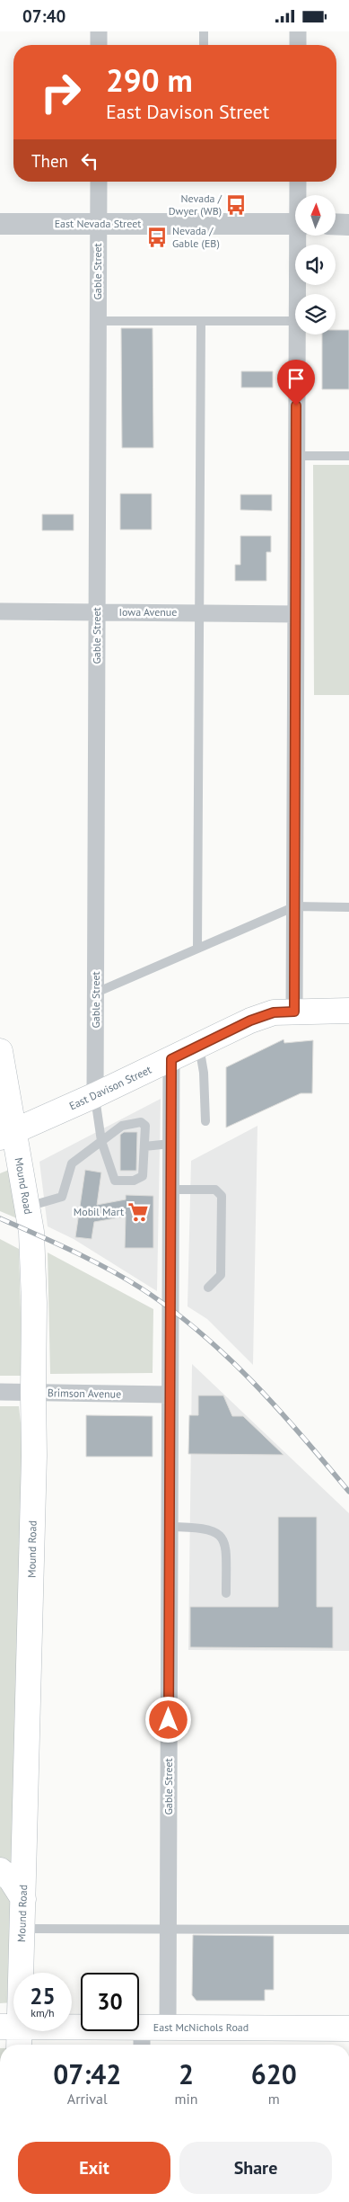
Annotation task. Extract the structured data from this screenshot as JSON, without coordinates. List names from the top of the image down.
{
  "streets": {
    "main road": ["East Davison Street", "Mound Road", "East McNichols Road"],
    "street": [
      "East Nevada Street",
      "Gable Street",
      "Iowa Avenue",
      "Brimson Avenue"
    ]
  },
  "crossings": [
    ["East Nevada Street", "Gable Street"],
    ["Gable Street", "Iowa Avenue"],
    ["Gable Street", "East Davison Street"],
    ["Gable Street", "Brimson Avenue"],
    ["Gable Street", "East McNichols Road"],
    ["East Davison Street", "Mound Road"],
    ["Mound Road", "Brimson Avenue"],
    ["Mound Road", "East McNichols Road"]
  ],
  "places": {
    "bus stop": ["Nevada / Dwyer (WB)", "Nevada / Gable (EB)"],
    "supermarket": ["Mobil Mart"]
  },
  "north": "top",
  "page": {
    "status": "07:40",
    "turn": ["290 m", "East Davison Street"],
    "then": "Then",
    "speed": "25 km/h",
    "limit": "30",
    "eta": [
      "07:42",
      "Arrival",
      "2",
      "min",
      "620",
      "m"
    ],
    "buttons": ["Exit", "Share"]
  }
}
